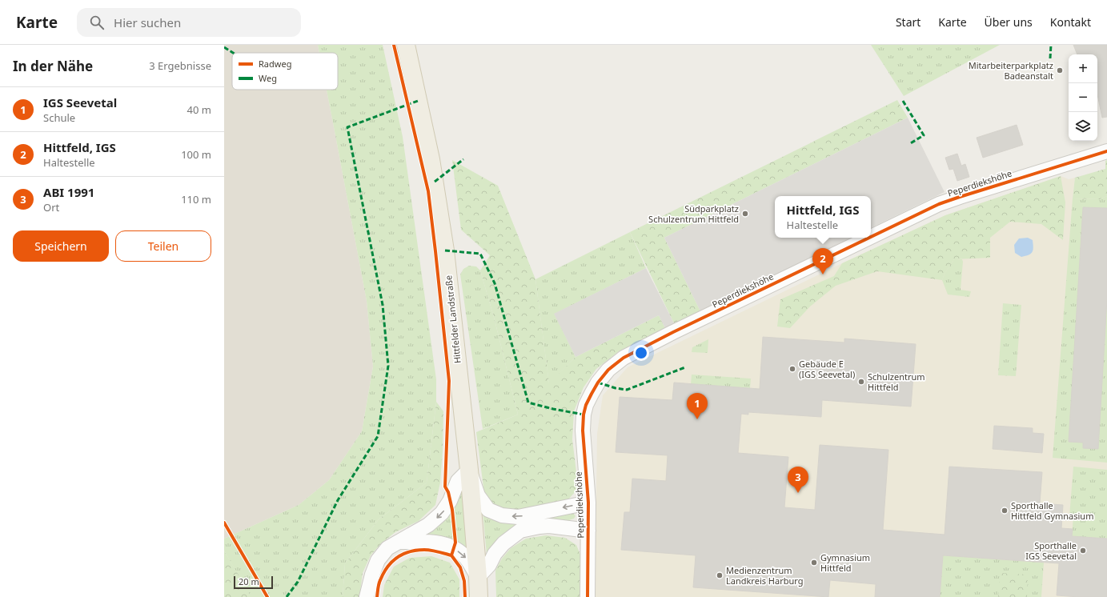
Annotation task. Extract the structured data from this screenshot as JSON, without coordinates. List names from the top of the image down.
{
  "streets": {
    "main road": ["Hittfelder Landstraße"],
    "street": ["Peperdiekshöhe"]
  },
  "crossings": [
    ["Peperdiekshöhe", "Hittfelder Landstraße"]
  ],
  "places": [
    "Mitarbeiterparkplatz Badeanstalt",
    "Südparkplatz Schulzentrum Hittfeld",
    "Gebäude E (IGS Seevetal)",
    "Schulzentrum Hittfeld",
    "Sporthalle Hittfeld Gymnasium",
    "Sporthalle IGS Seevetal",
    "Gymnasium Hittfeld",
    "Medienzentrum Landkreis Harburg"
  ],
  "legend": ["Radweg", "Weg"],
  "scale_bar": "20 m",
  "page": {
    "header": "Karte",
    "search": "Hier suchen",
    "nav": [
      "Start",
      "Karte",
      "Über uns",
      "Kontakt"
    ],
    "heading": ["In der Nähe", "3 Ergebnisse"],
    "map_buttons": ["+", "−"],
    "list": [
      {
        "mark": "1",
        "name": "IGS Seevetal",
        "note": "Schule",
        "value": "40 m"
      },
      {
        "mark": "2",
        "name": "Hittfeld, IGS",
        "note": "Haltestelle",
        "value": "100 m"
      },
      {
        "mark": "3",
        "name": "ABI 1991",
        "note": "Ort",
        "value": "110 m"
      }
    ],
    "popup": ["Hittfeld, IGS", "Haltestelle"],
    "buttons": ["Speichern", "Teilen"],
    "pins": ["2", "1", "3"],
    "scale": "20 m"
  }
}
